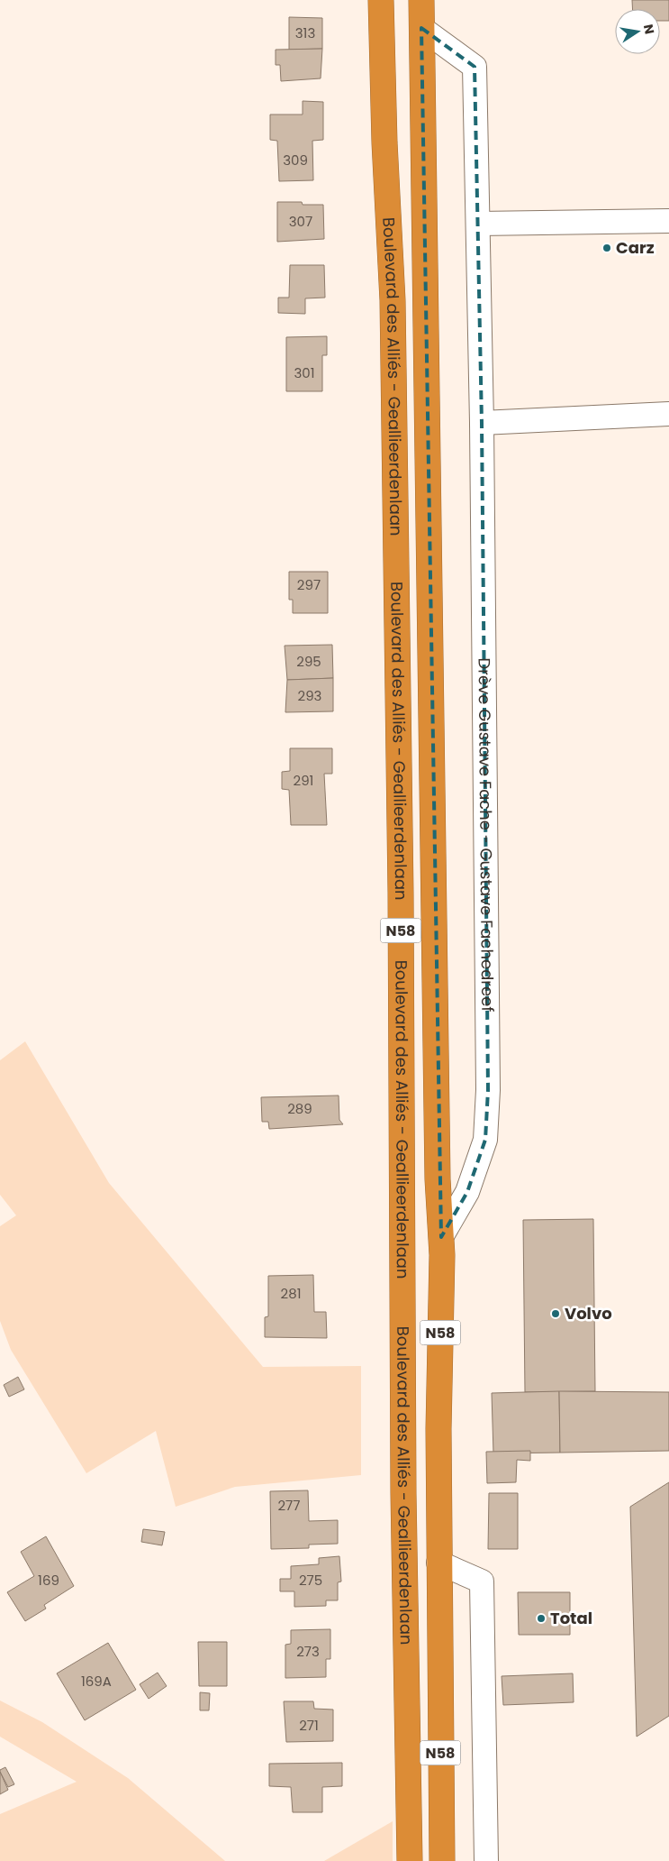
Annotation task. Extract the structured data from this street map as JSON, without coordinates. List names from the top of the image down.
{
  "streets": {
    "highway": ["Boulevard des Alliés - Geallieerdenlaan", "N58"],
    "street": ["Drève Gustave Fache - Gustave Fachedreef"]
  },
  "crossings": [
    ["Boulevard des Alliés - Geallieerdenlaan", "Drève Gustave Fache - Gustave Fachedreef"]
  ],
  "places": ["Carz", "Volvo", "Total"],
  "house_numbers": [
    "313",
    "309",
    "307",
    "301",
    "297",
    "295",
    "293",
    "291",
    "289",
    "281",
    "277",
    "169",
    "275",
    "273",
    "169A",
    "271"
  ],
  "north": "right"
}
